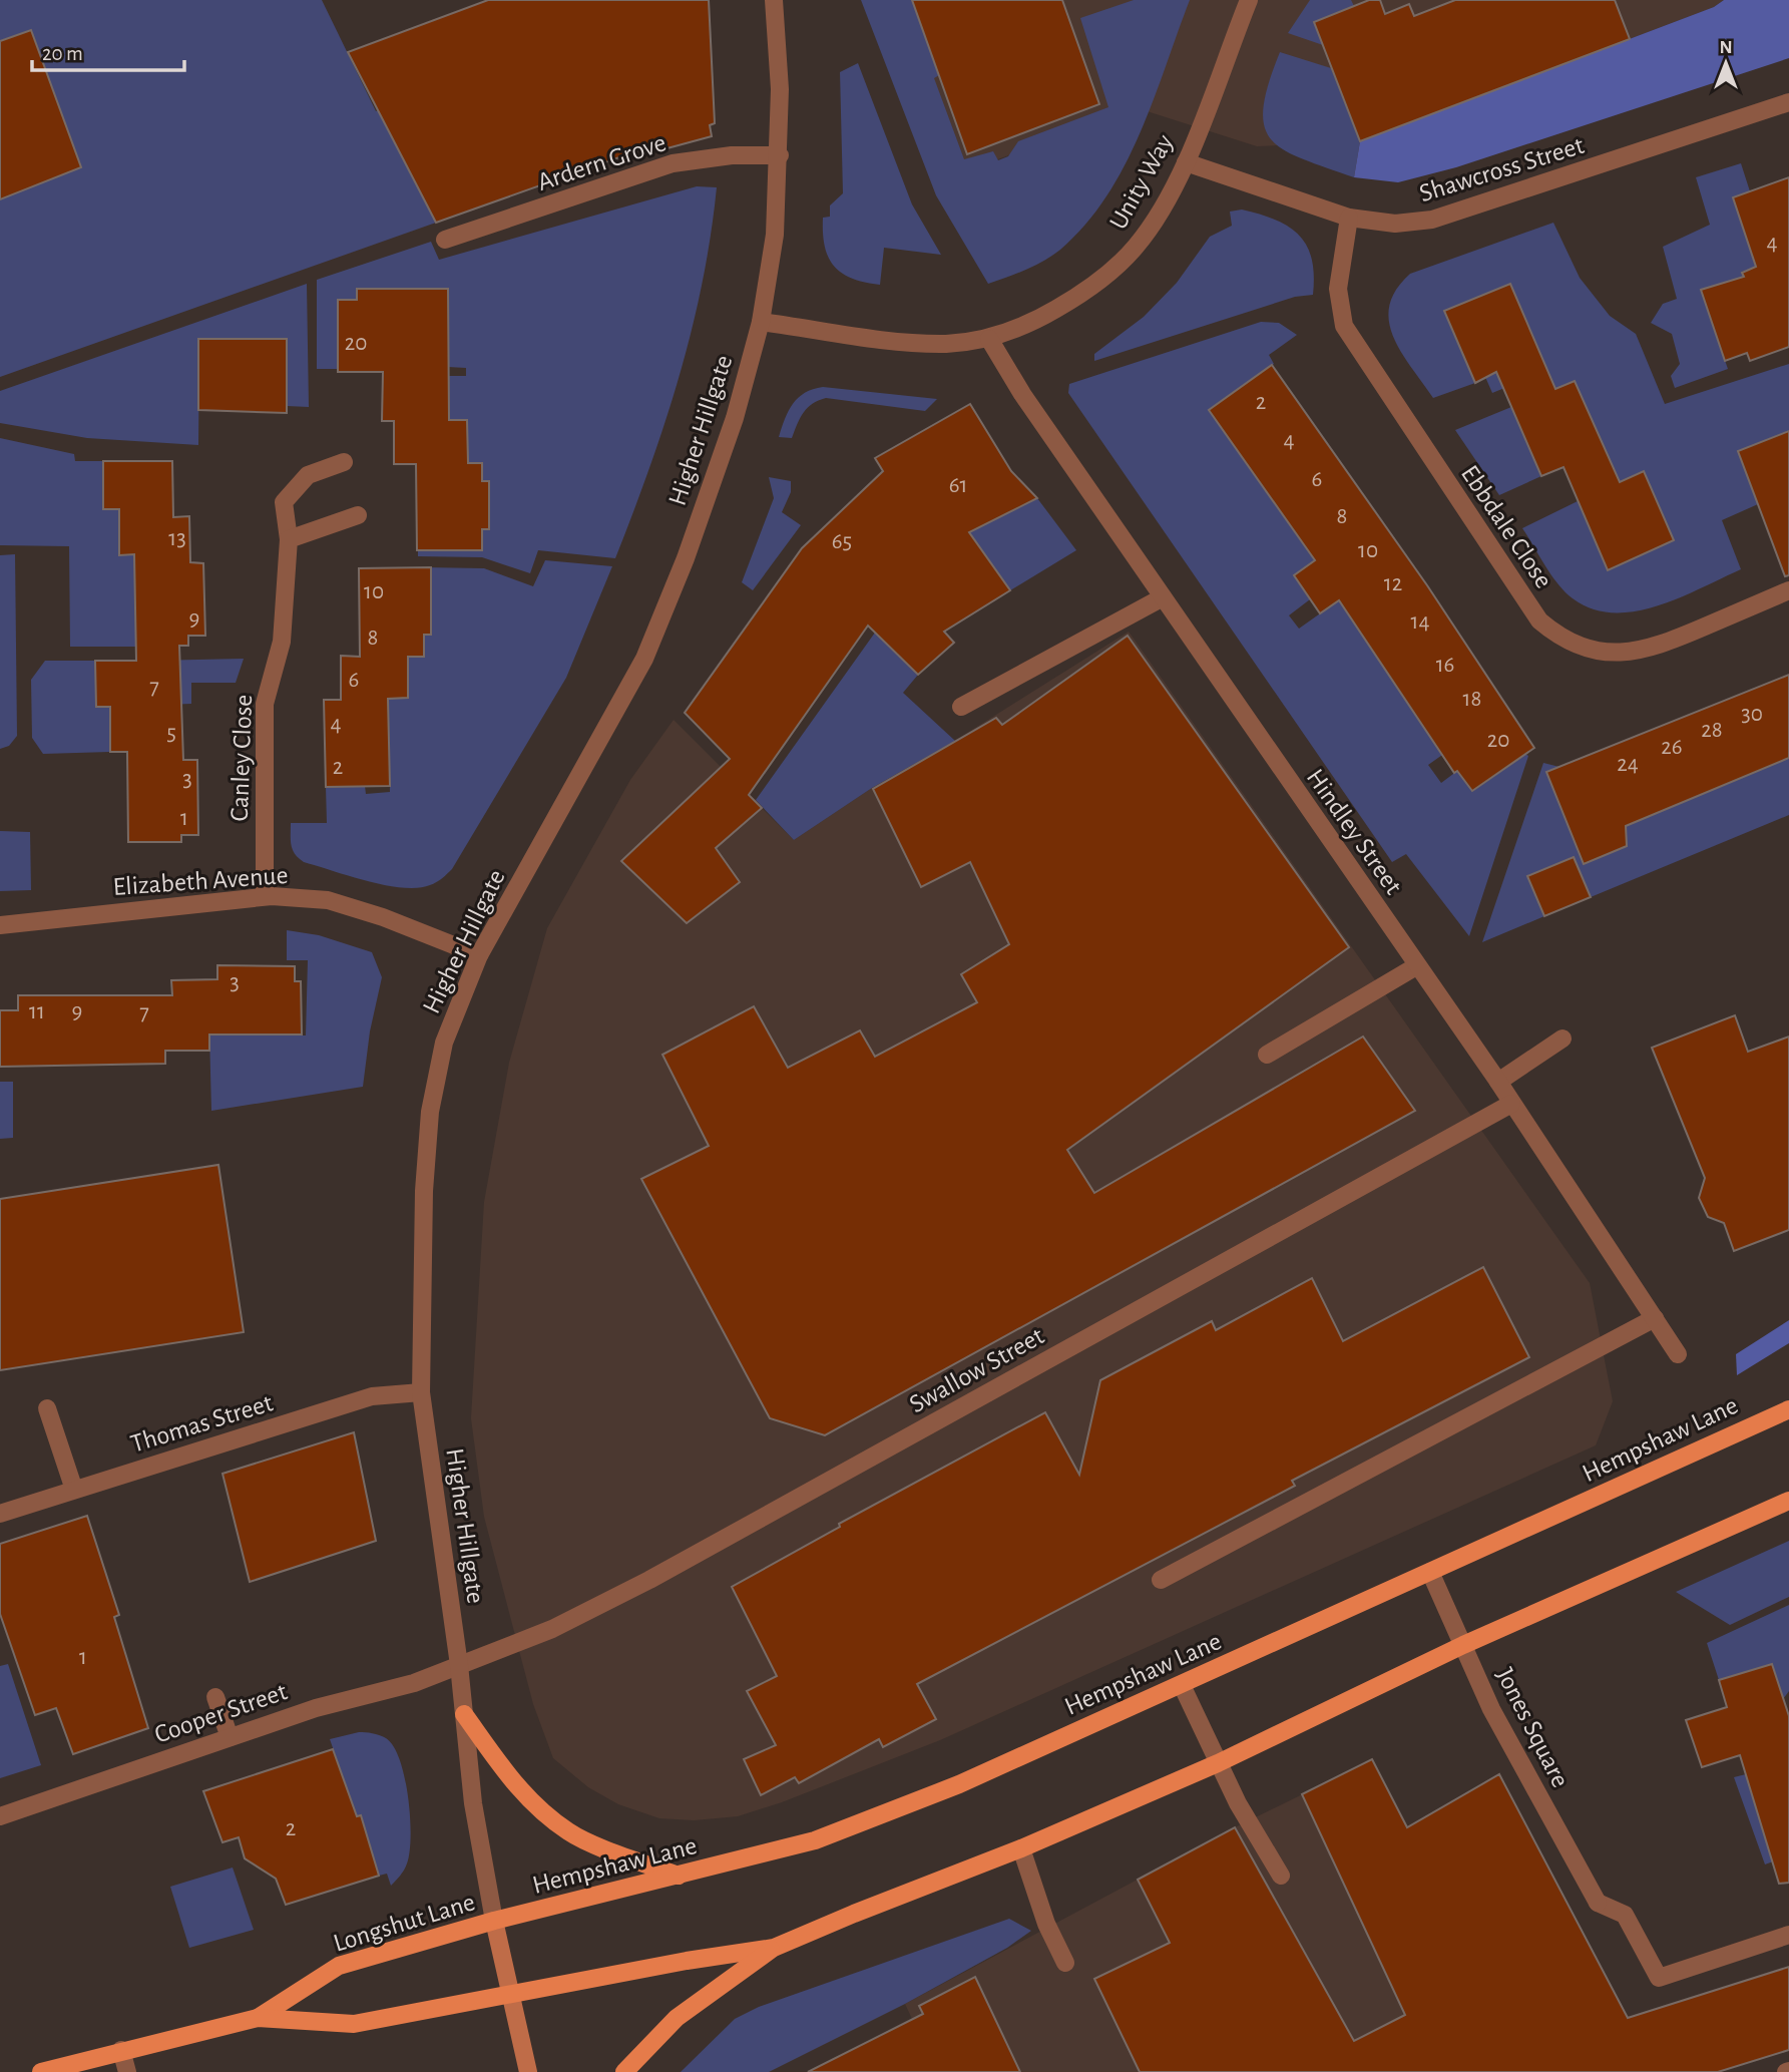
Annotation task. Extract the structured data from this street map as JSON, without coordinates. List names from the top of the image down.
{
  "streets": {
    "main road": ["Hempshaw Lane", "Longshut Lane"],
    "street": [
      "Ardern Grove",
      "Shawcross Street",
      "Unity Way",
      "Higher Hillgate",
      "Ebbdale Close",
      "Canley Close",
      "Hindley Street",
      "Elizabeth Avenue",
      "Swallow Street",
      "Thomas Street",
      "Cooper Street",
      "Jones Square"
    ]
  },
  "crossings": [
    ["Ardern Grove", "Higher Hillgate"],
    ["Shawcross Street", "Unity Way"],
    ["Shawcross Street", "Ebbdale Close"],
    ["Unity Way", "Higher Hillgate"],
    ["Unity Way", "Hindley Street"],
    ["Higher Hillgate", "Elizabeth Avenue"],
    ["Higher Hillgate", "Swallow Street"],
    ["Higher Hillgate", "Thomas Street"],
    ["Higher Hillgate", "Hempshaw Lane"],
    ["Higher Hillgate", "Cooper Street"],
    ["Higher Hillgate", "Longshut Lane"],
    ["Canley Close", "Elizabeth Avenue"],
    ["Hindley Street", "Swallow Street"],
    ["Swallow Street", "Cooper Street"],
    ["Hempshaw Lane", "Jones Square"],
    ["Hempshaw Lane", "Longshut Lane"]
  ],
  "house_numbers": [
    "4",
    "20",
    "2",
    "4",
    "6",
    "61",
    "8",
    "13",
    "65",
    "10",
    "12",
    "10",
    "9",
    "14",
    "8",
    "16",
    "6",
    "7",
    "18",
    "30",
    "4",
    "28",
    "5",
    "20",
    "26",
    "24",
    "2",
    "3",
    "1",
    "3",
    "11",
    "9",
    "7",
    "1",
    "2"
  ],
  "scale_bar": "20 m",
  "north": "top"
}
